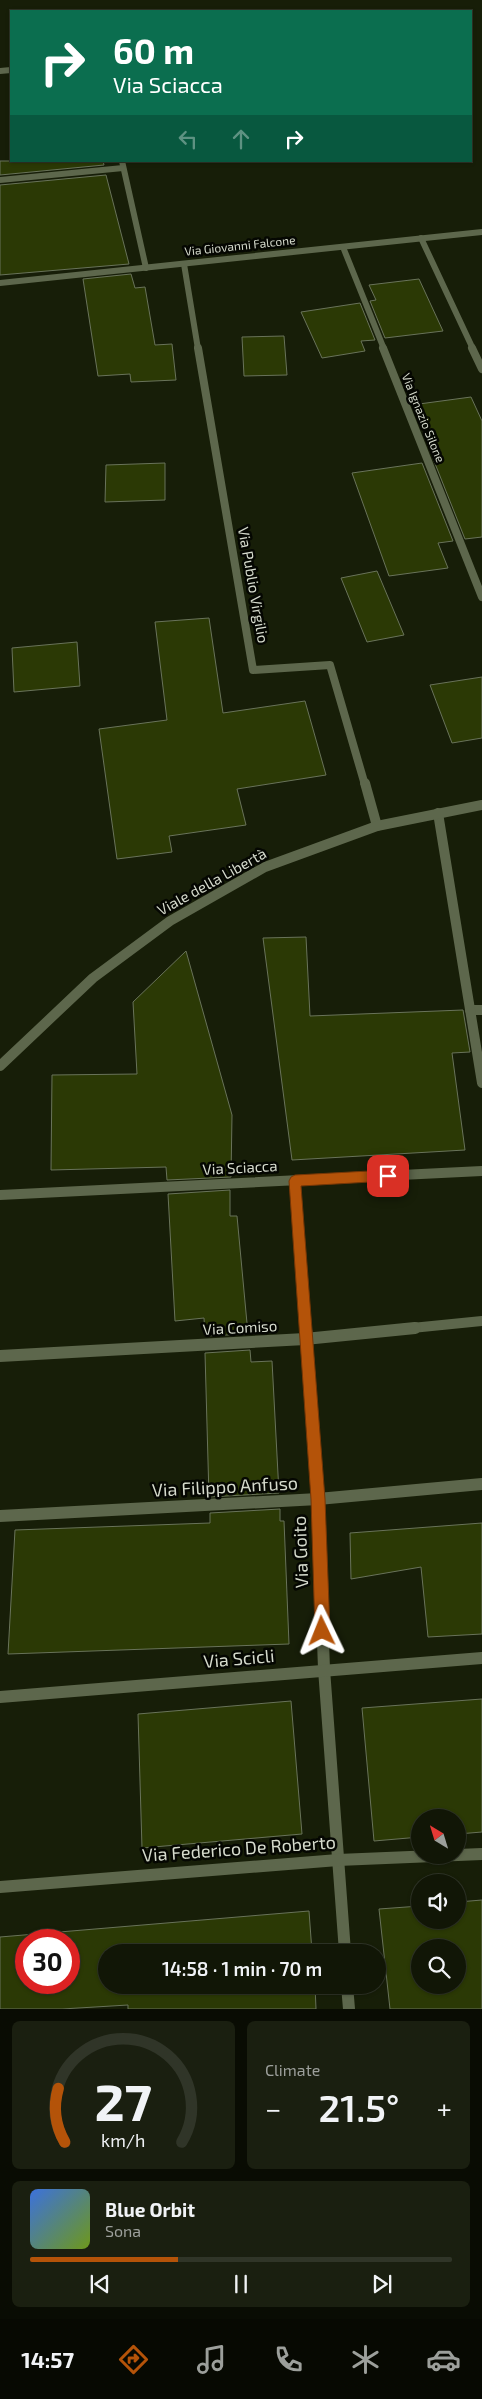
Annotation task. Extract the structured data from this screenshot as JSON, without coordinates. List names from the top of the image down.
{
  "streets": {
    "street": [
      "Via Giovanni Falcone",
      "Via Ignazio Silone",
      "Via Publio Virgilio",
      "Viale della Libertà",
      "Via Sciacca",
      "Via Comiso",
      "Via Filippo Anfuso",
      "Via Goito",
      "Via Scicli",
      "Via Federico De Roberto"
    ]
  },
  "crossings": [
    ["Via Giovanni Falcone", "Via Ignazio Silone"],
    ["Via Giovanni Falcone", "Via Publio Virgilio"],
    ["Via Publio Virgilio", "Viale della Libertà"],
    ["Via Sciacca", "Via Goito"],
    ["Via Comiso", "Via Goito"],
    ["Via Filippo Anfuso", "Via Goito"],
    ["Via Goito", "Via Scicli"],
    ["Via Goito", "Via Federico De Roberto"]
  ],
  "north": "top left",
  "page": {
    "turn": ["60 m", "Via Sciacca"],
    "limit": "30",
    "trip": "14:58 · 1 min · 70 m",
    "tile": "Climate",
    "heat": ["−", "21.5°", "+"],
    "song": ["Blue Orbit", "Sona"],
    "tabs": "14:57",
    "gauge": ["27", "km/h"]
  }
}
